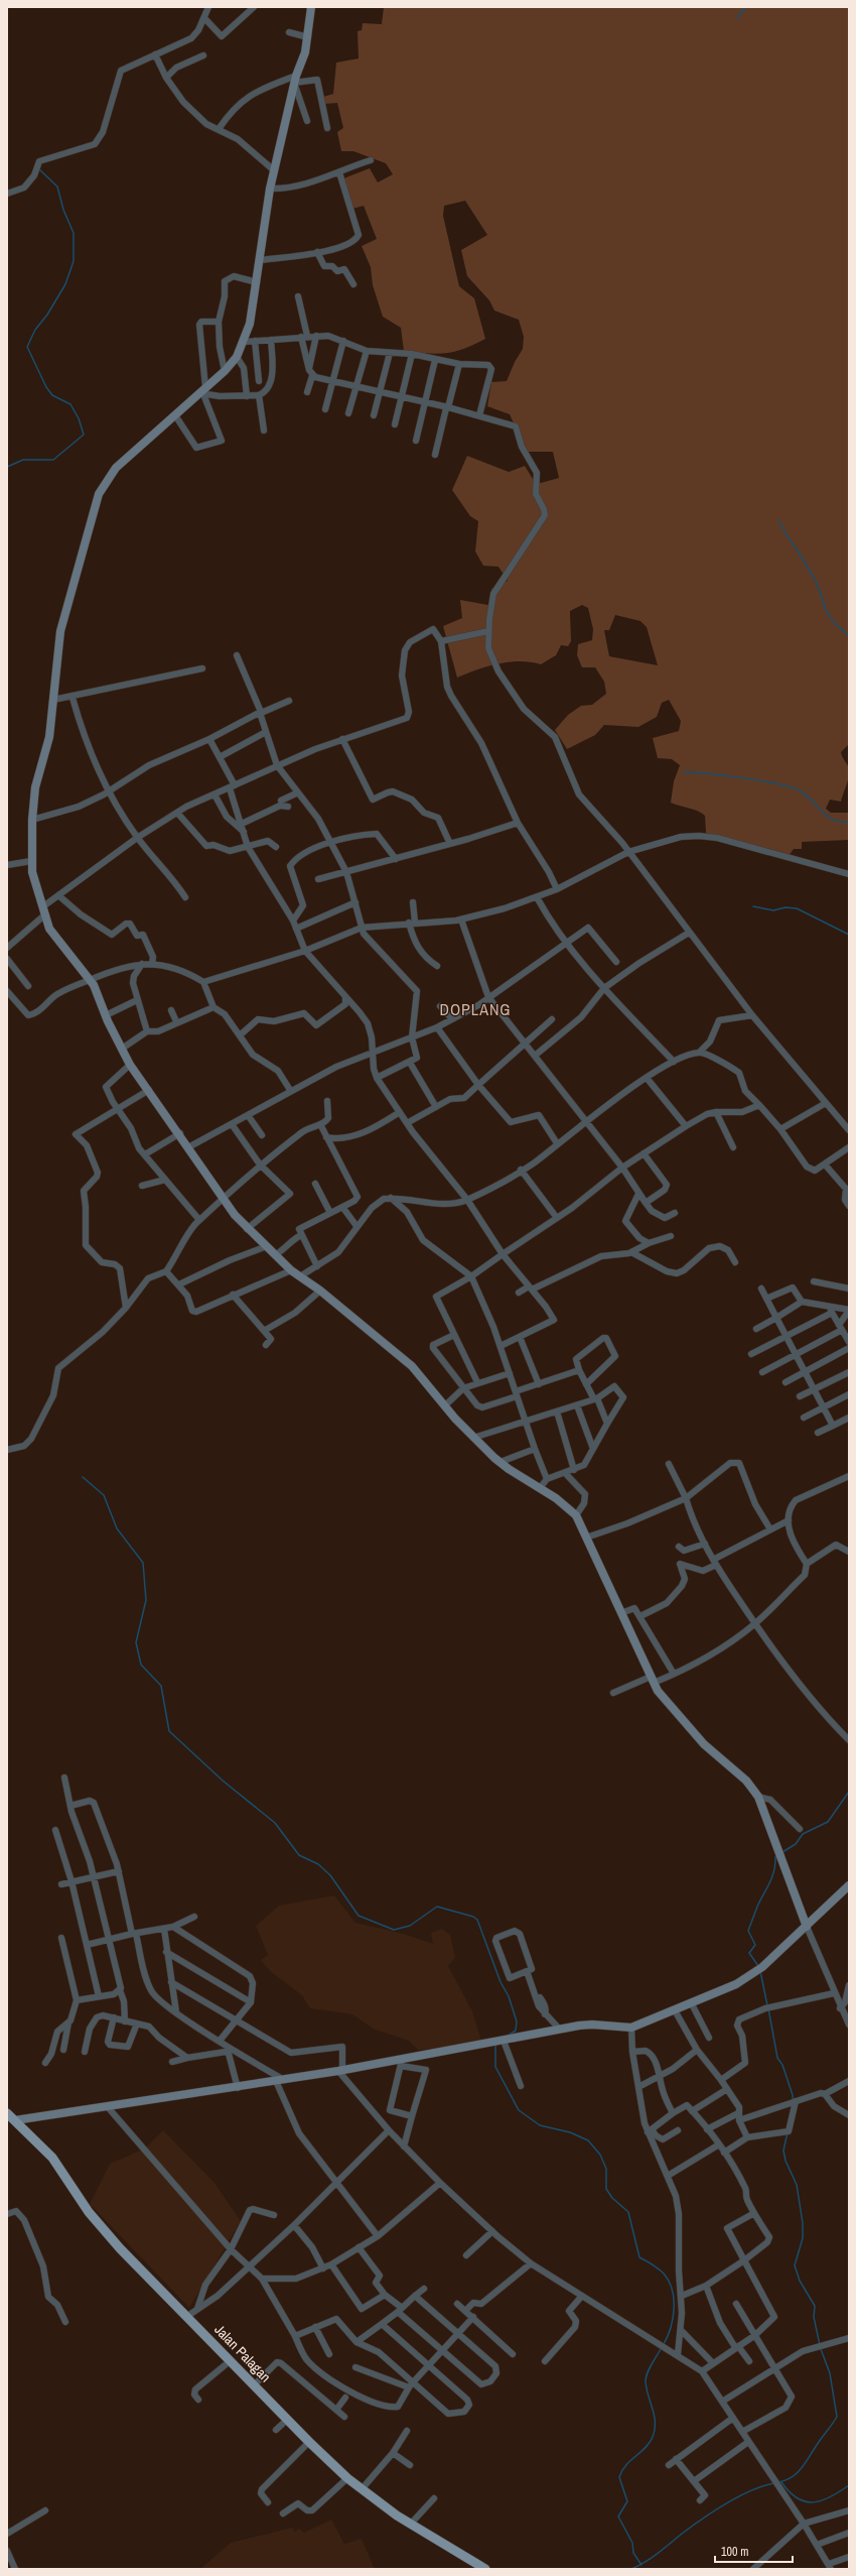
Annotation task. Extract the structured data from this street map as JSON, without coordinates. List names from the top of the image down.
{
  "streets": {
    "main road": ["Jalan Palagan"]
  },
  "districts": ["DOPLANG"],
  "scale_bar": "100 m"
}
